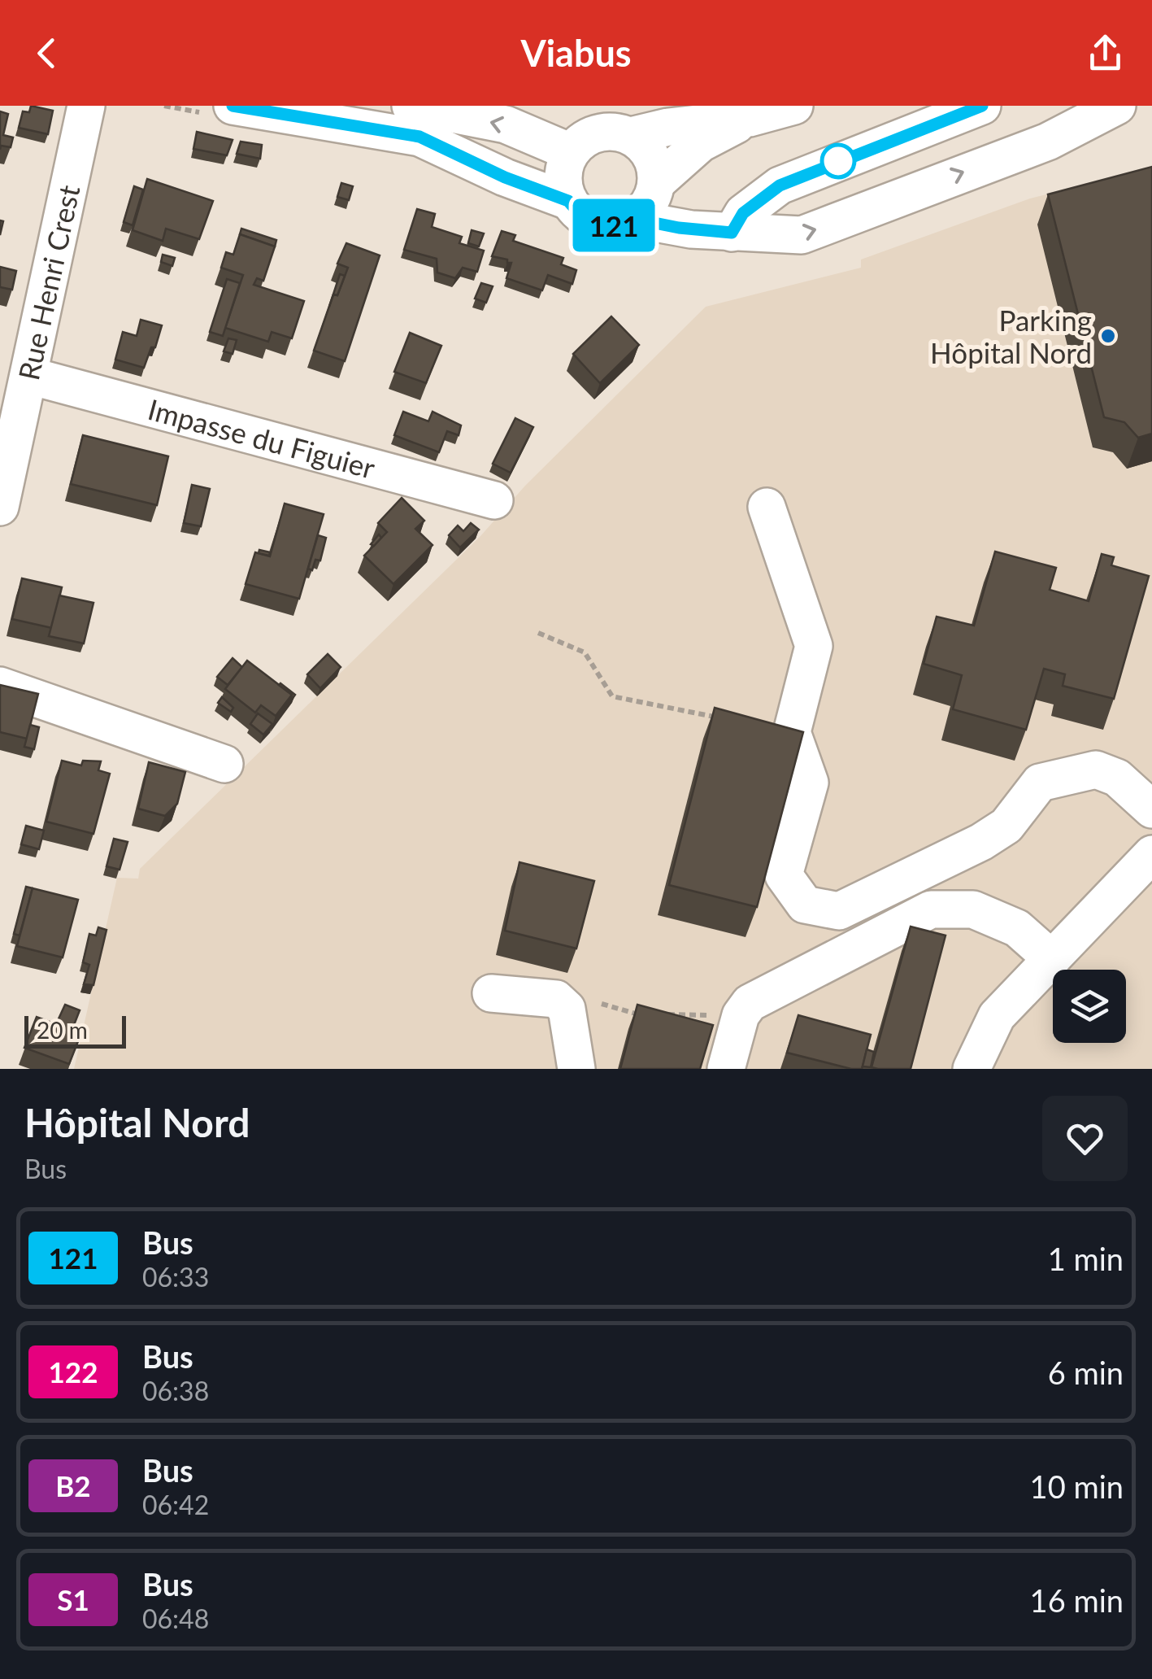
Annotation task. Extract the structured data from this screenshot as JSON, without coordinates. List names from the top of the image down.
{
  "streets": {
    "street": ["Rue Henri Crest", "Impasse du Figuier"]
  },
  "crossings": [
    ["Rue Henri Crest", "Impasse du Figuier"]
  ],
  "places": ["Parking Hôpital Nord"],
  "lines": ["bus line 121"],
  "scale_bar": "20 m",
  "page": {
    "header": "Viabus",
    "on_map": "121",
    "scale": "20 m",
    "heading": ["Hôpital Nord", "Bus"],
    "list": [
      {
        "mark": "121",
        "name": "Bus",
        "note": "06:33",
        "value": "1 min"
      },
      {
        "mark": "122",
        "name": "Bus",
        "note": "06:38",
        "value": "6 min"
      },
      {
        "mark": "B2",
        "name": "Bus",
        "note": "06:42",
        "value": "10 min"
      },
      {
        "mark": "S1",
        "name": "Bus",
        "note": "06:48",
        "value": "16 min"
      }
    ]
  }
}
